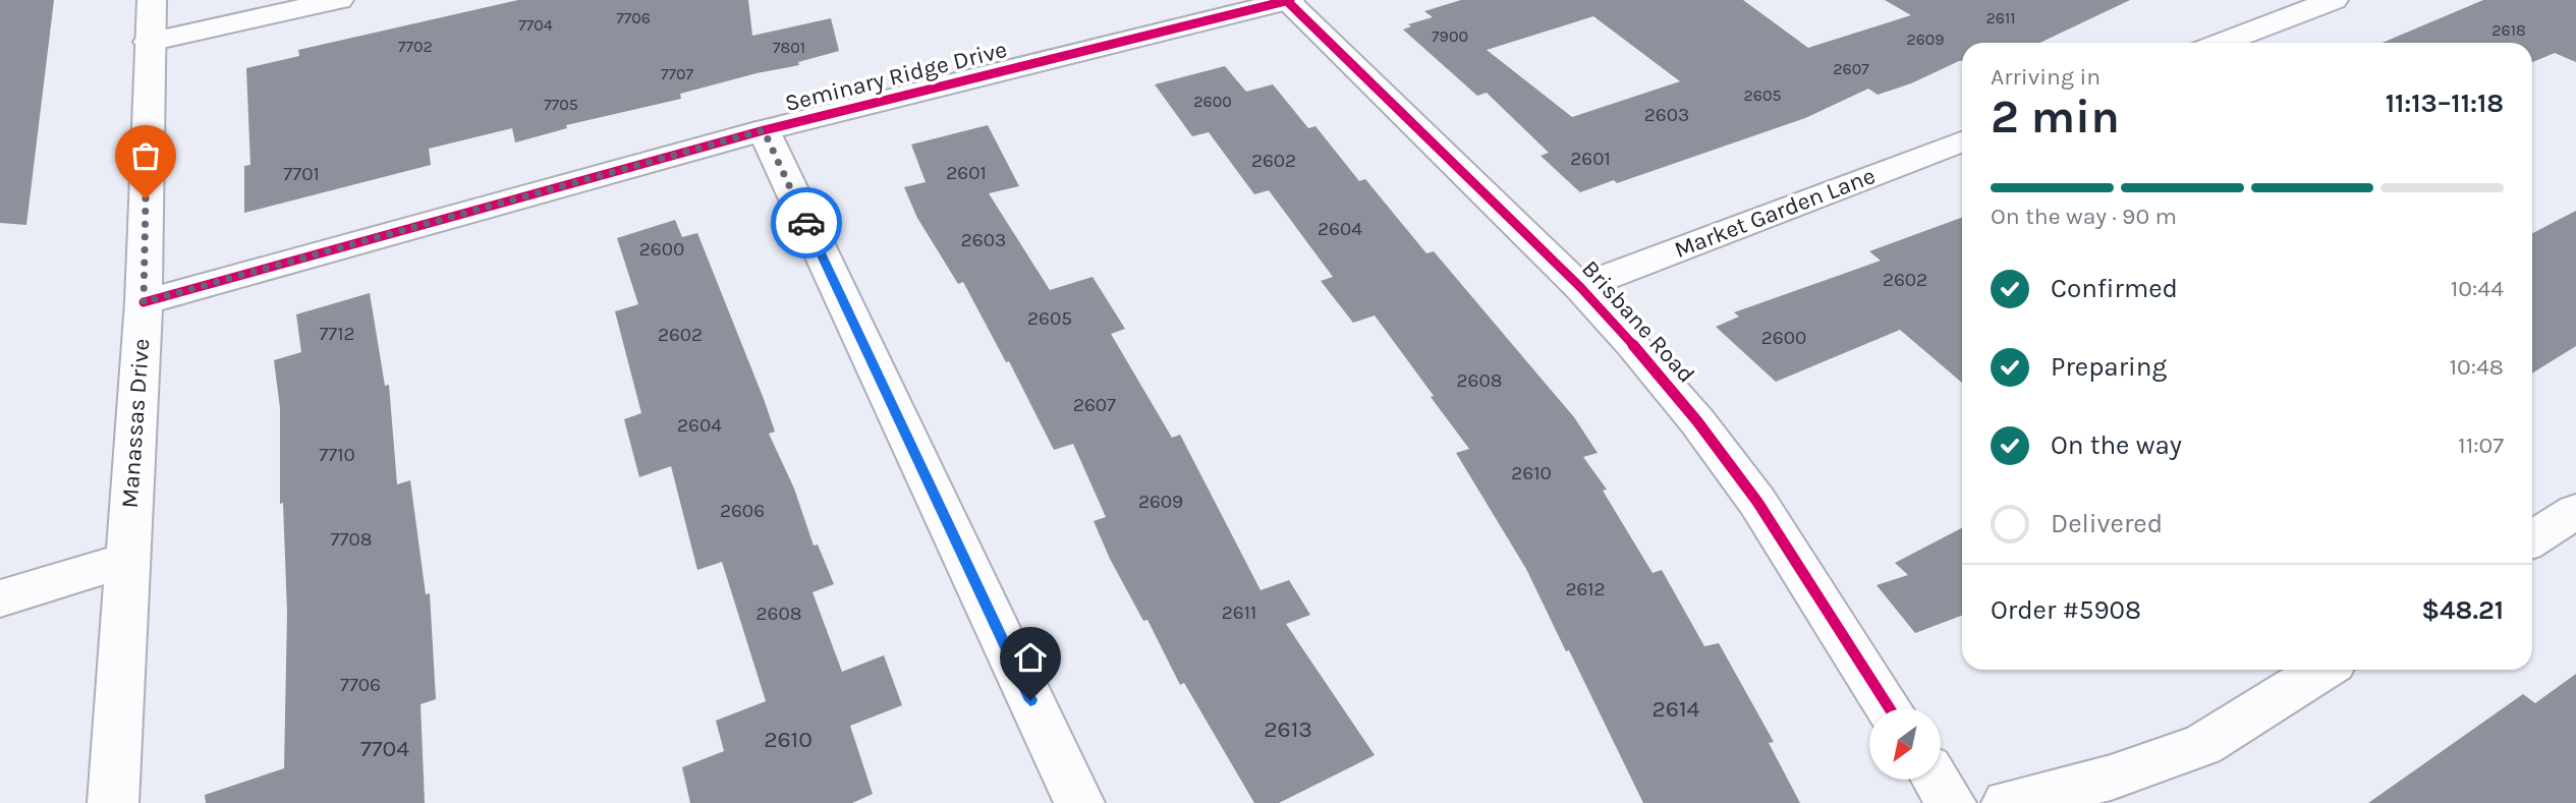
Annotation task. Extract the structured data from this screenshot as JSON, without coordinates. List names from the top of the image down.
{
  "streets": {
    "street": [
      "Seminary Ridge Drive",
      "Market Garden Lane",
      "Brisbane Road",
      "Manassas Drive"
    ]
  },
  "crossings": [
    ["Seminary Ridge Drive", "Brisbane Road"],
    ["Seminary Ridge Drive", "Manassas Drive"],
    ["Market Garden Lane", "Brisbane Road"]
  ],
  "house_numbers": [
    "7706",
    "2611",
    "7704",
    "2618",
    "7900",
    "2609",
    "7702",
    "7801",
    "2607",
    "7707",
    "2605",
    "2600",
    "7705",
    "2603",
    "2601",
    "2602",
    "2601",
    "7701",
    "2604",
    "2603",
    "2600",
    "2602",
    "2605",
    "7712",
    "2602",
    "2600",
    "2608",
    "2607",
    "2604",
    "7710",
    "2610",
    "2609",
    "2606",
    "7708",
    "2612",
    "2611",
    "2608",
    "7706",
    "2614",
    "2613",
    "2610",
    "7704"
  ],
  "north": "bottom left",
  "page": {
    "heading": ["2 min", "Arriving in", "11:13–11:18"],
    "panel": ["Order #5908", "$48.21"],
    "bar": "On the way · 90 m",
    "list": [
      ["Confirmed", "10:44"],
      ["Preparing", "10:48"],
      ["On the way", "11:07"],
      "Delivered"
    ]
  }
}
